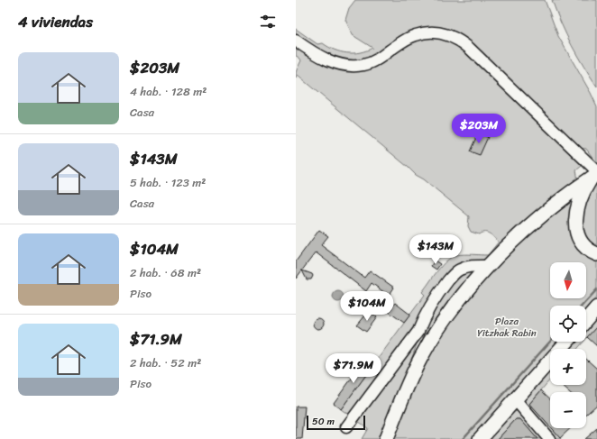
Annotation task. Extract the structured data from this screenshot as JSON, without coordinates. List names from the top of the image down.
{
  "parks": ["Plaza Yitzhak Rabin"],
  "scale_bar": "50 m",
  "north": "bottom",
  "page": {
    "heading": "4 viviendas",
    "list": [
      {
        "name": "$203M",
        "note": "4 hab. · 128 m² · Casa"
      },
      {
        "name": "$143M",
        "note": "5 hab. · 123 m² · Casa"
      },
      {
        "name": "$104M",
        "note": "2 hab. · 68 m² · Piso"
      },
      {
        "name": "$71.9M",
        "note": "2 hab. · 52 m² · Piso"
      }
    ],
    "price": [
      "$203M",
      "$143M",
      "$104M",
      "$71.9M"
    ],
    "map_buttons": ["+", "−"],
    "scale": "50 m"
  }
}
